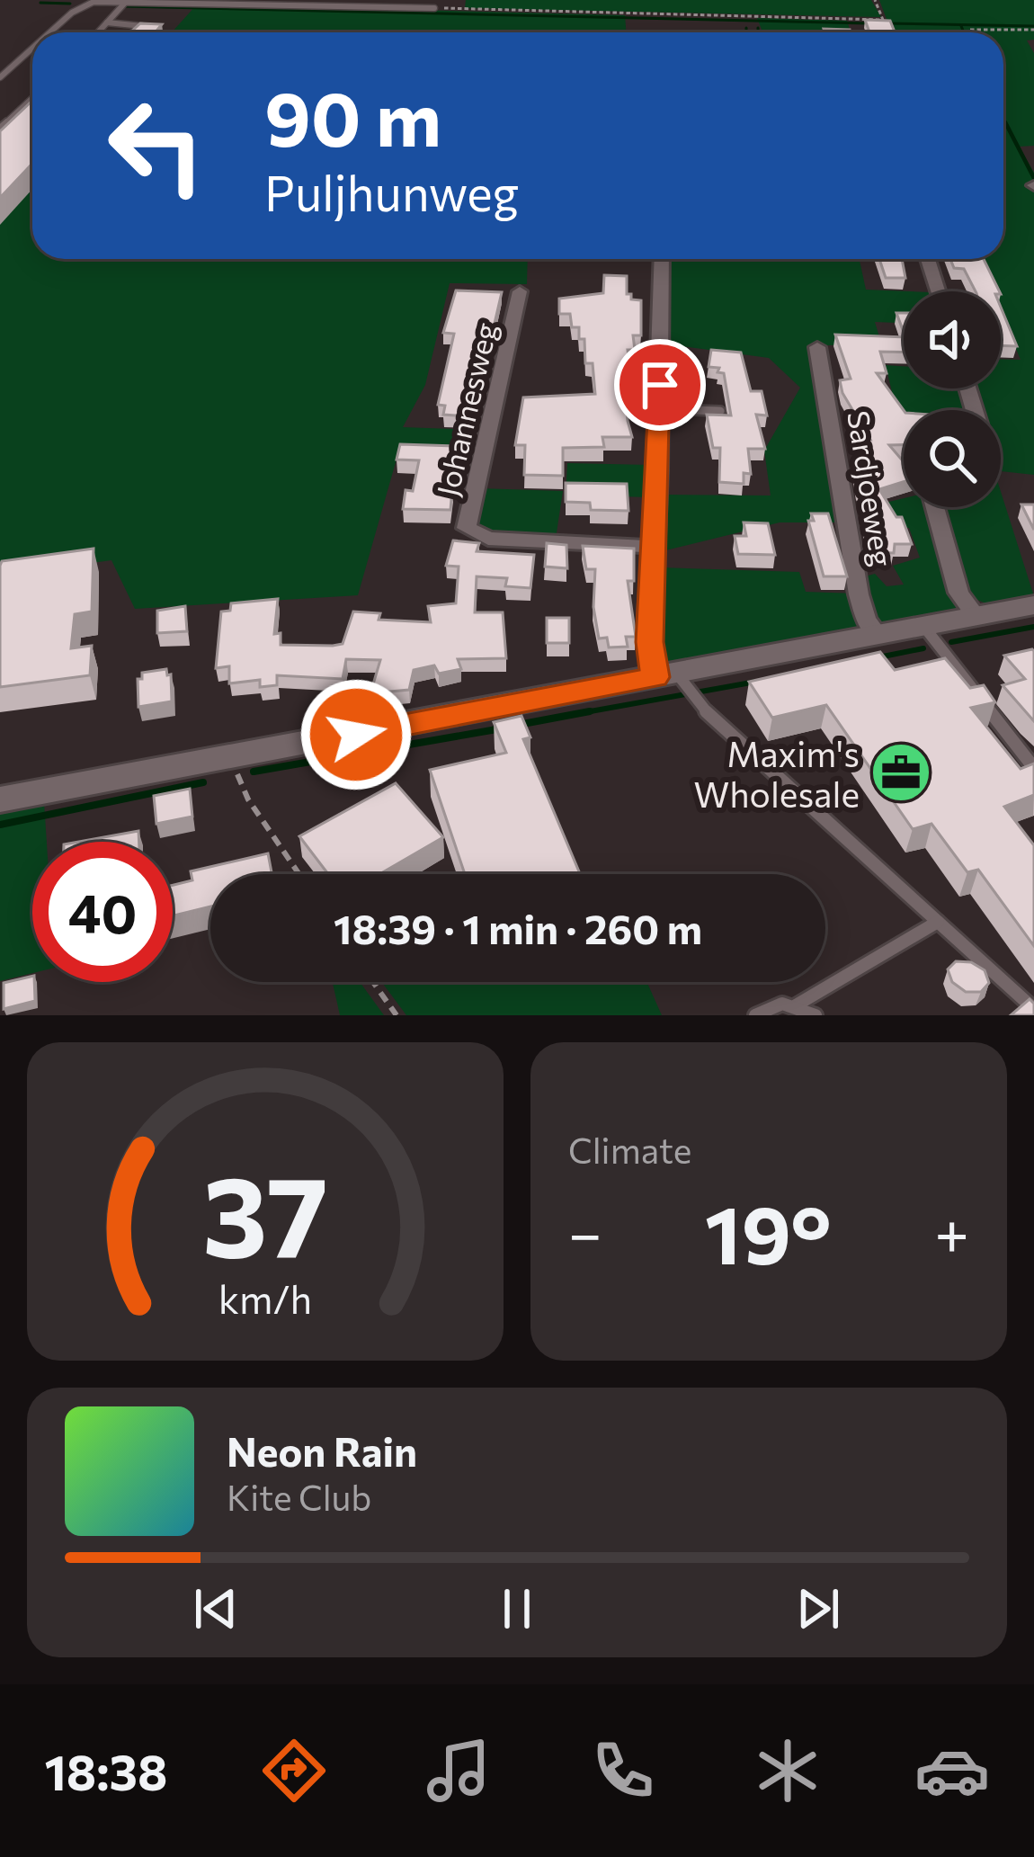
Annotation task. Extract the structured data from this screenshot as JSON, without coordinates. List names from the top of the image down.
{
  "streets": {
    "street": ["Johannesweg", "Sardjoeweg"]
  },
  "places": {
    "office": ["Maxim's Wholesale"]
  },
  "page": {
    "turn": ["90 m", "Puljhunweg"],
    "limit": "40",
    "trip": "18:39 · 1 min · 260 m",
    "tile": "Climate",
    "heat": ["−", "19°", "+"],
    "song": ["Neon Rain", "Kite Club"],
    "tabs": "18:38",
    "gauge": ["37", "km/h"]
  }
}
